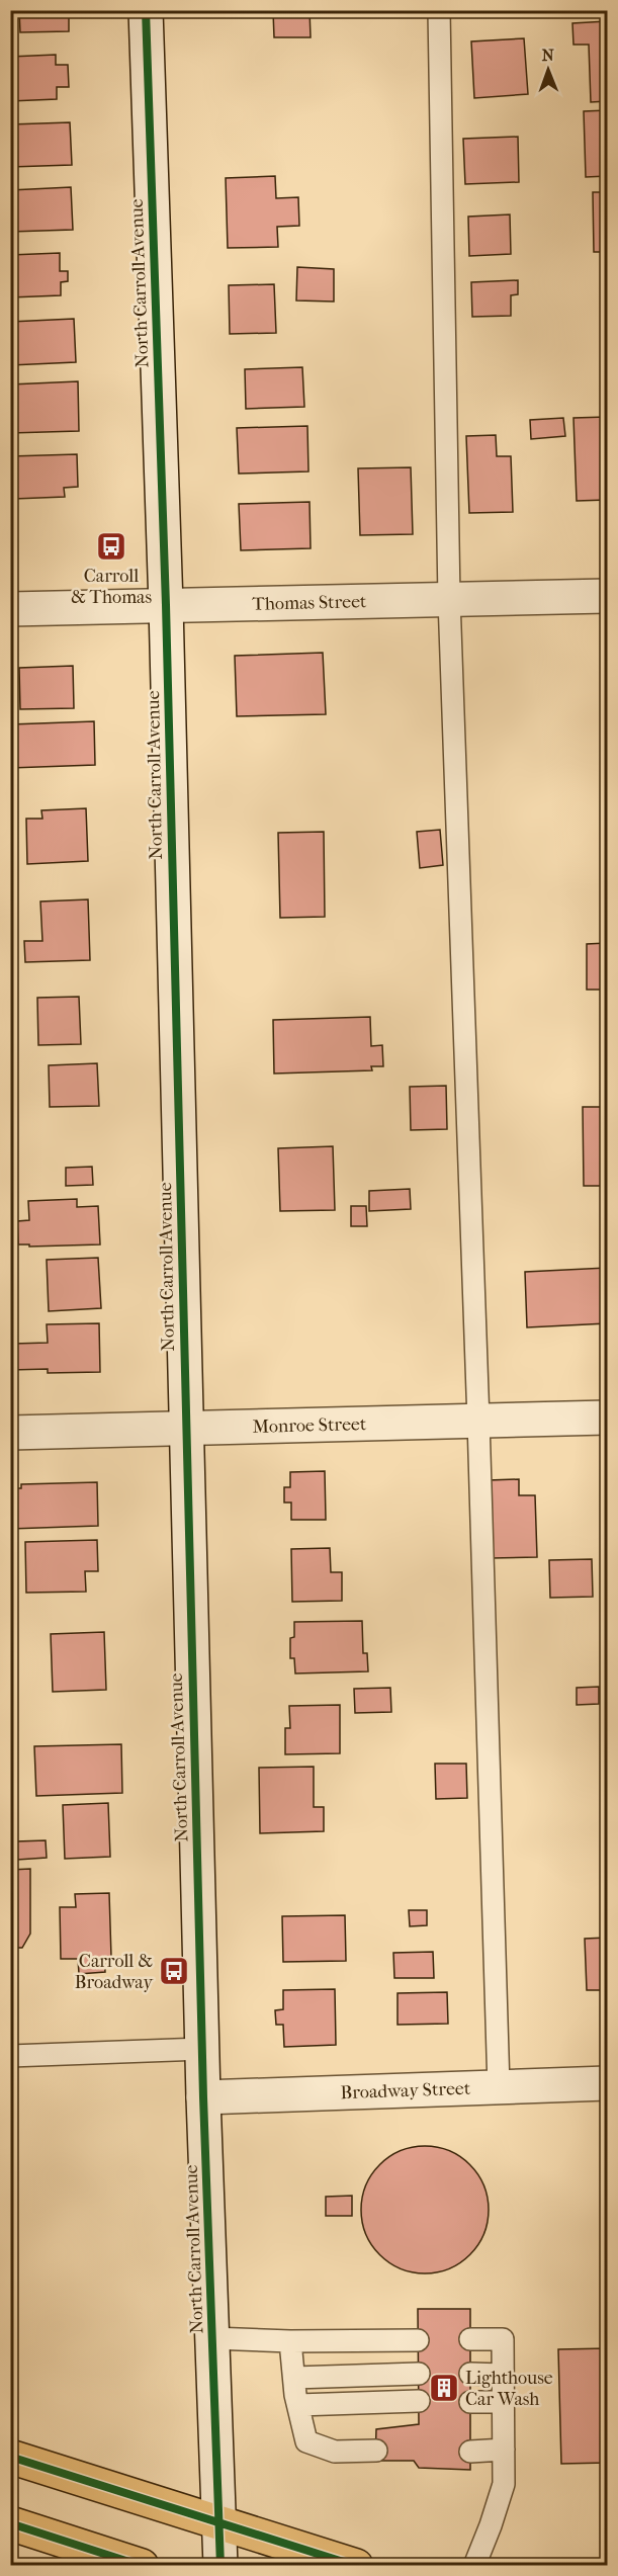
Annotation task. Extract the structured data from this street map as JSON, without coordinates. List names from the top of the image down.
{
  "streets": {
    "street": [
      "North Carroll Avenue",
      "Thomas Street",
      "Monroe Street",
      "Broadway Street"
    ]
  },
  "crossings": [
    ["North Carroll Avenue", "Thomas Street"],
    ["North Carroll Avenue", "Monroe Street"],
    ["North Carroll Avenue", "Broadway Street"]
  ],
  "places": {
    "bus stop": ["Carroll & Thomas", "Carroll & Broadway"],
    "building": ["Lighthouse Car Wash"]
  },
  "north": "top"
}
